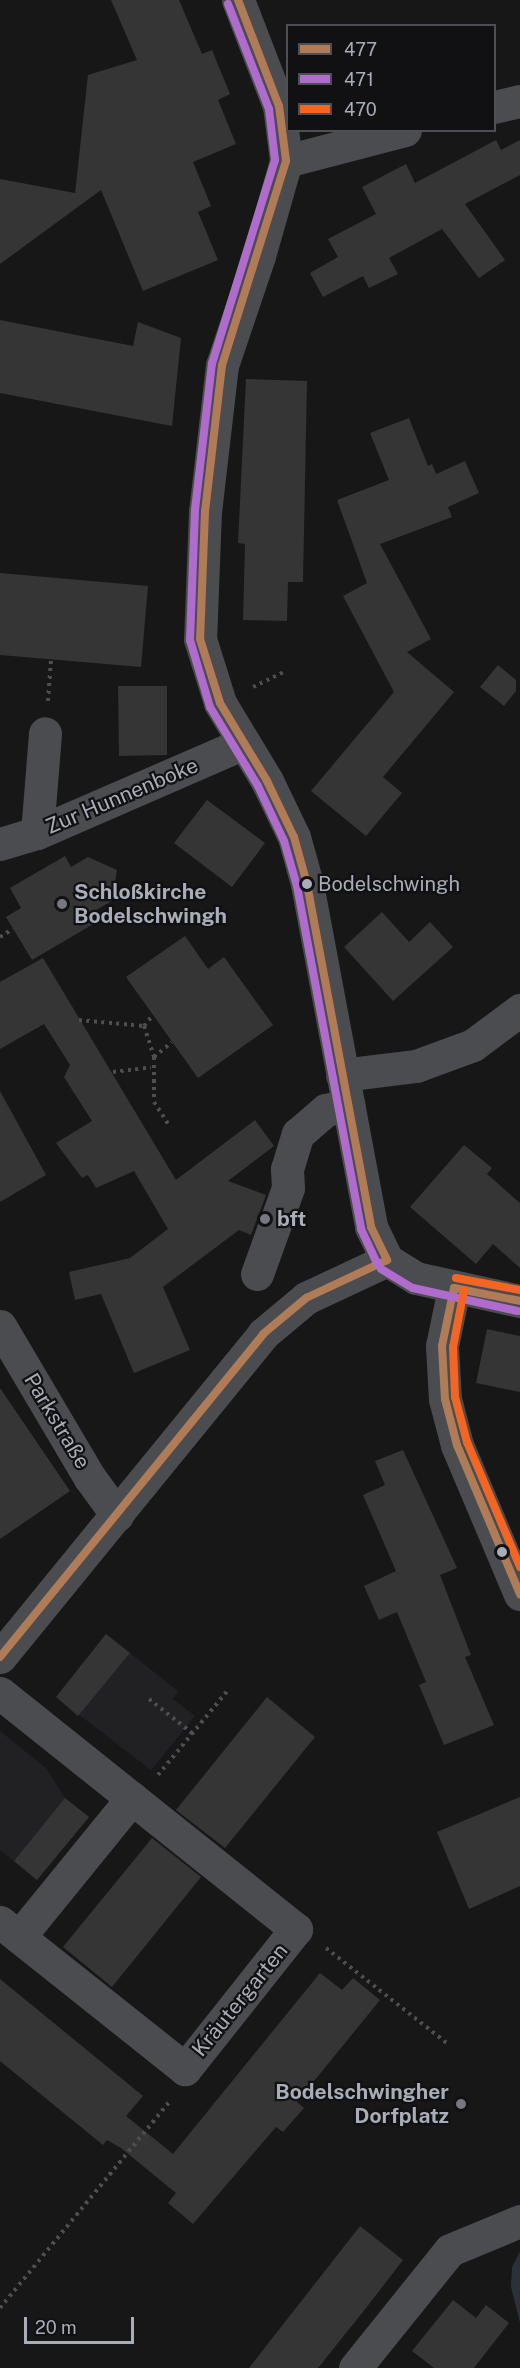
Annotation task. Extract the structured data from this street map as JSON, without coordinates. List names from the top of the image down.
{
  "streets": {
    "street": ["Zur Hunnenboke", "Parkstraße", "Kräutergarten"]
  },
  "places": [
    "Bodelschwingh",
    "Schloßkirche Bodelschwingh",
    "bft",
    "Bodelschwingher Dorfplatz"
  ],
  "lines": ["transit line 477", "transit line 471", "transit line 470"],
  "legend": ["477", "471", "470"],
  "scale_bar": "20 m"
}
